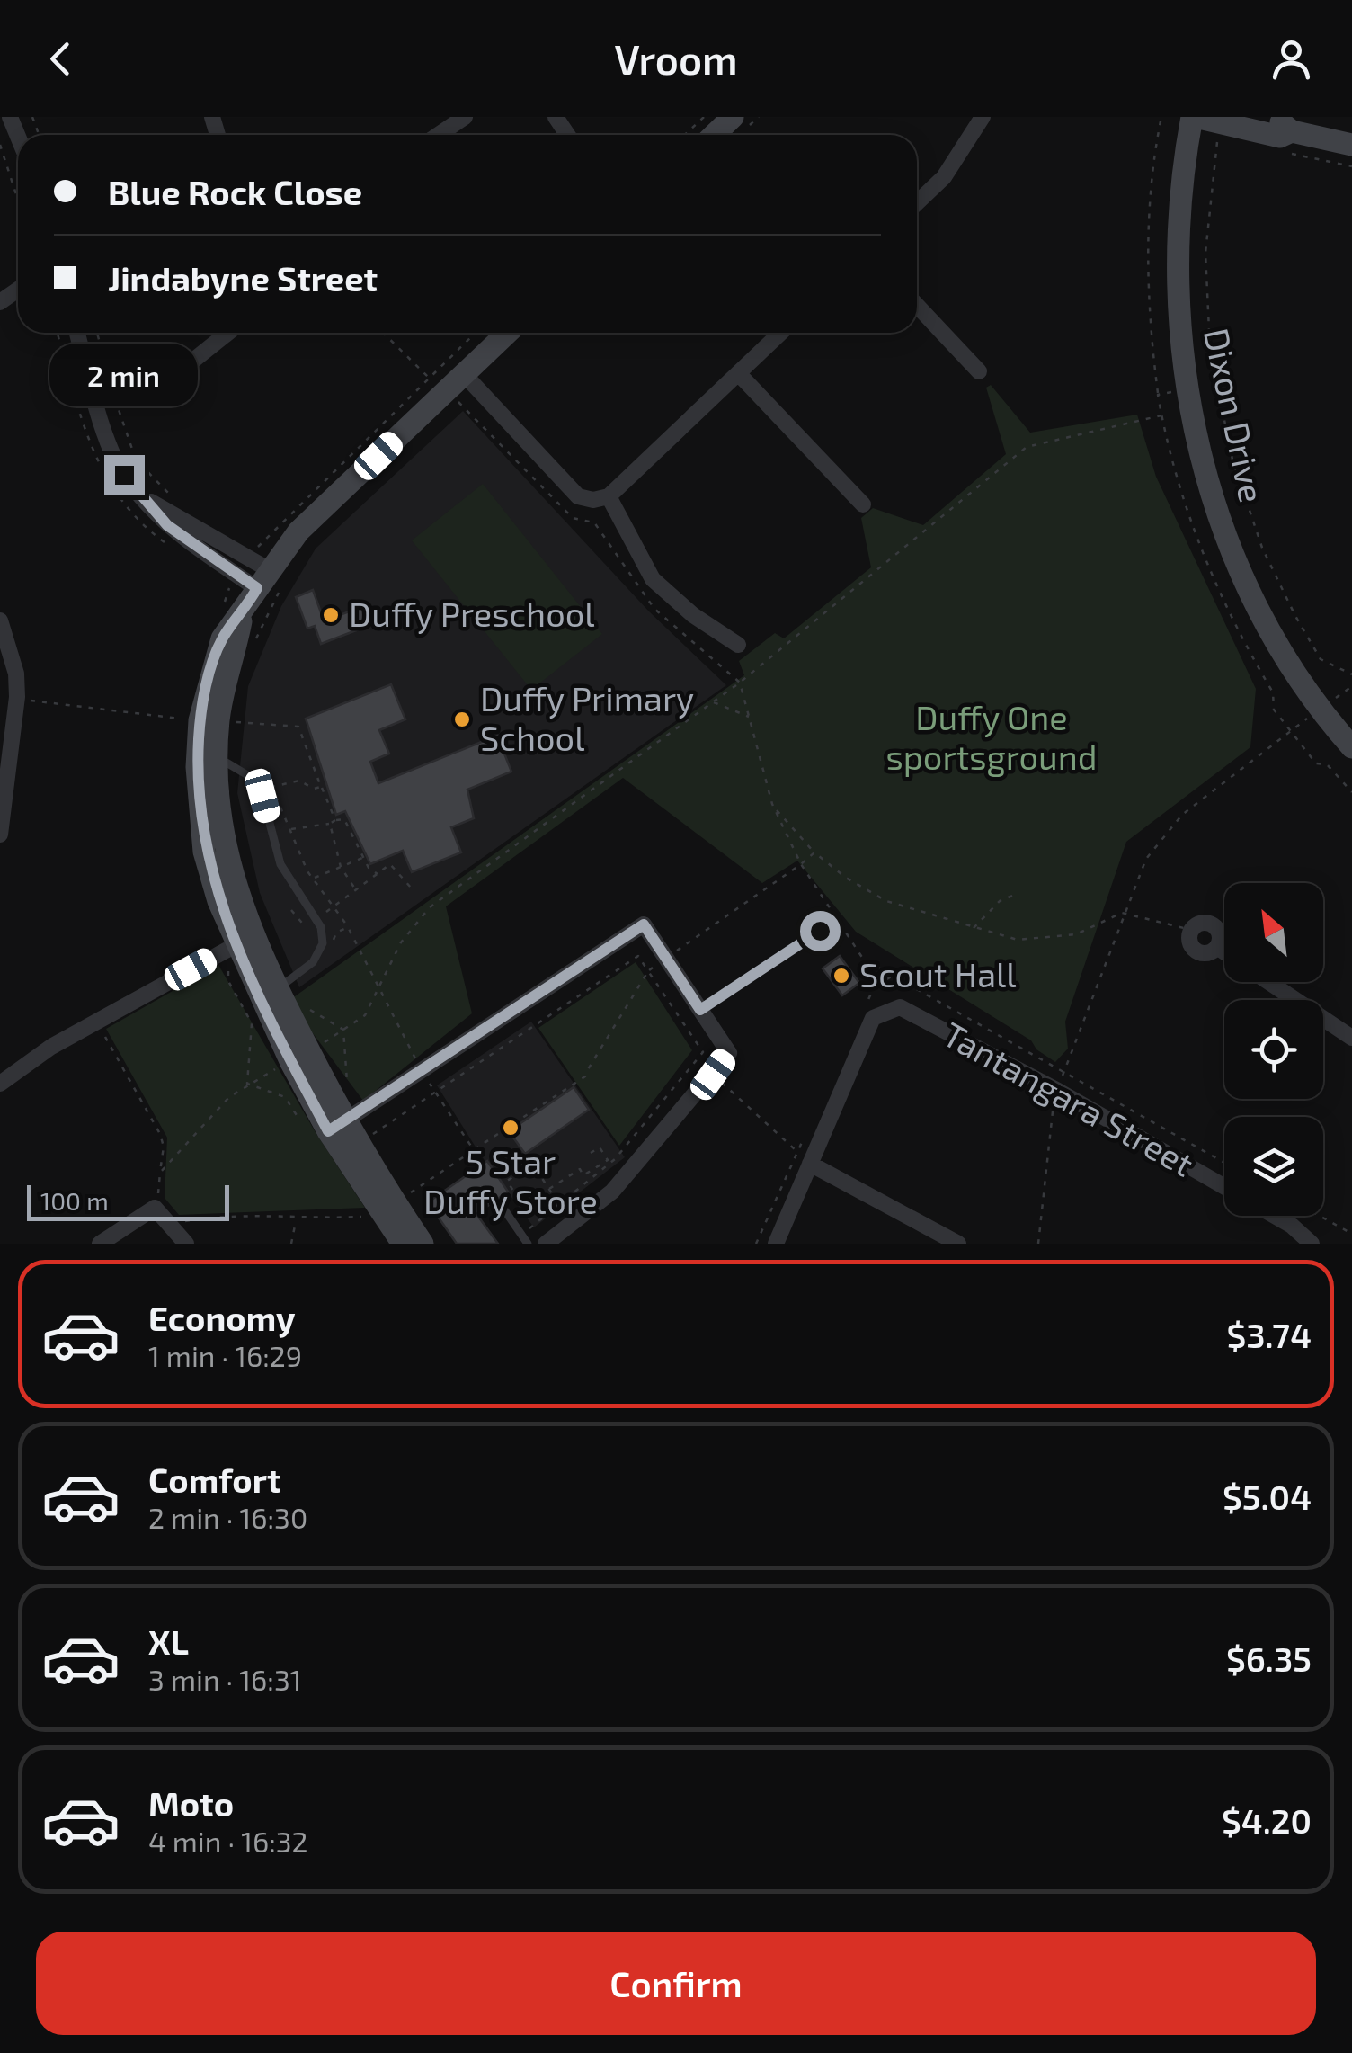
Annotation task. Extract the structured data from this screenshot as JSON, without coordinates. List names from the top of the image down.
{
  "streets": {
    "street": ["Dixon Drive", "Tantangara Street"]
  },
  "parks": ["Duffy One sportsground"],
  "places": [
    "Duffy Preschool",
    "Duffy Primary School",
    "Scout Hall",
    "5 Star Duffy Store"
  ],
  "scale_bar": "100 m",
  "north": "top left",
  "page": {
    "header": "Vroom",
    "banner": ["Blue Rock Close", "Jindabyne Street"],
    "bubble": "2 min",
    "scale": "100 m",
    "list": [
      {
        "name": "Economy",
        "note": "1 min · 16:29",
        "value": "$3.74"
      },
      {
        "name": "Comfort",
        "note": "2 min · 16:30",
        "value": "$5.04"
      },
      {
        "name": "XL",
        "note": "3 min · 16:31",
        "value": "$6.35"
      },
      {
        "name": "Moto",
        "note": "4 min · 16:32",
        "value": "$4.20"
      }
    ],
    "buttons": "Confirm"
  }
}
